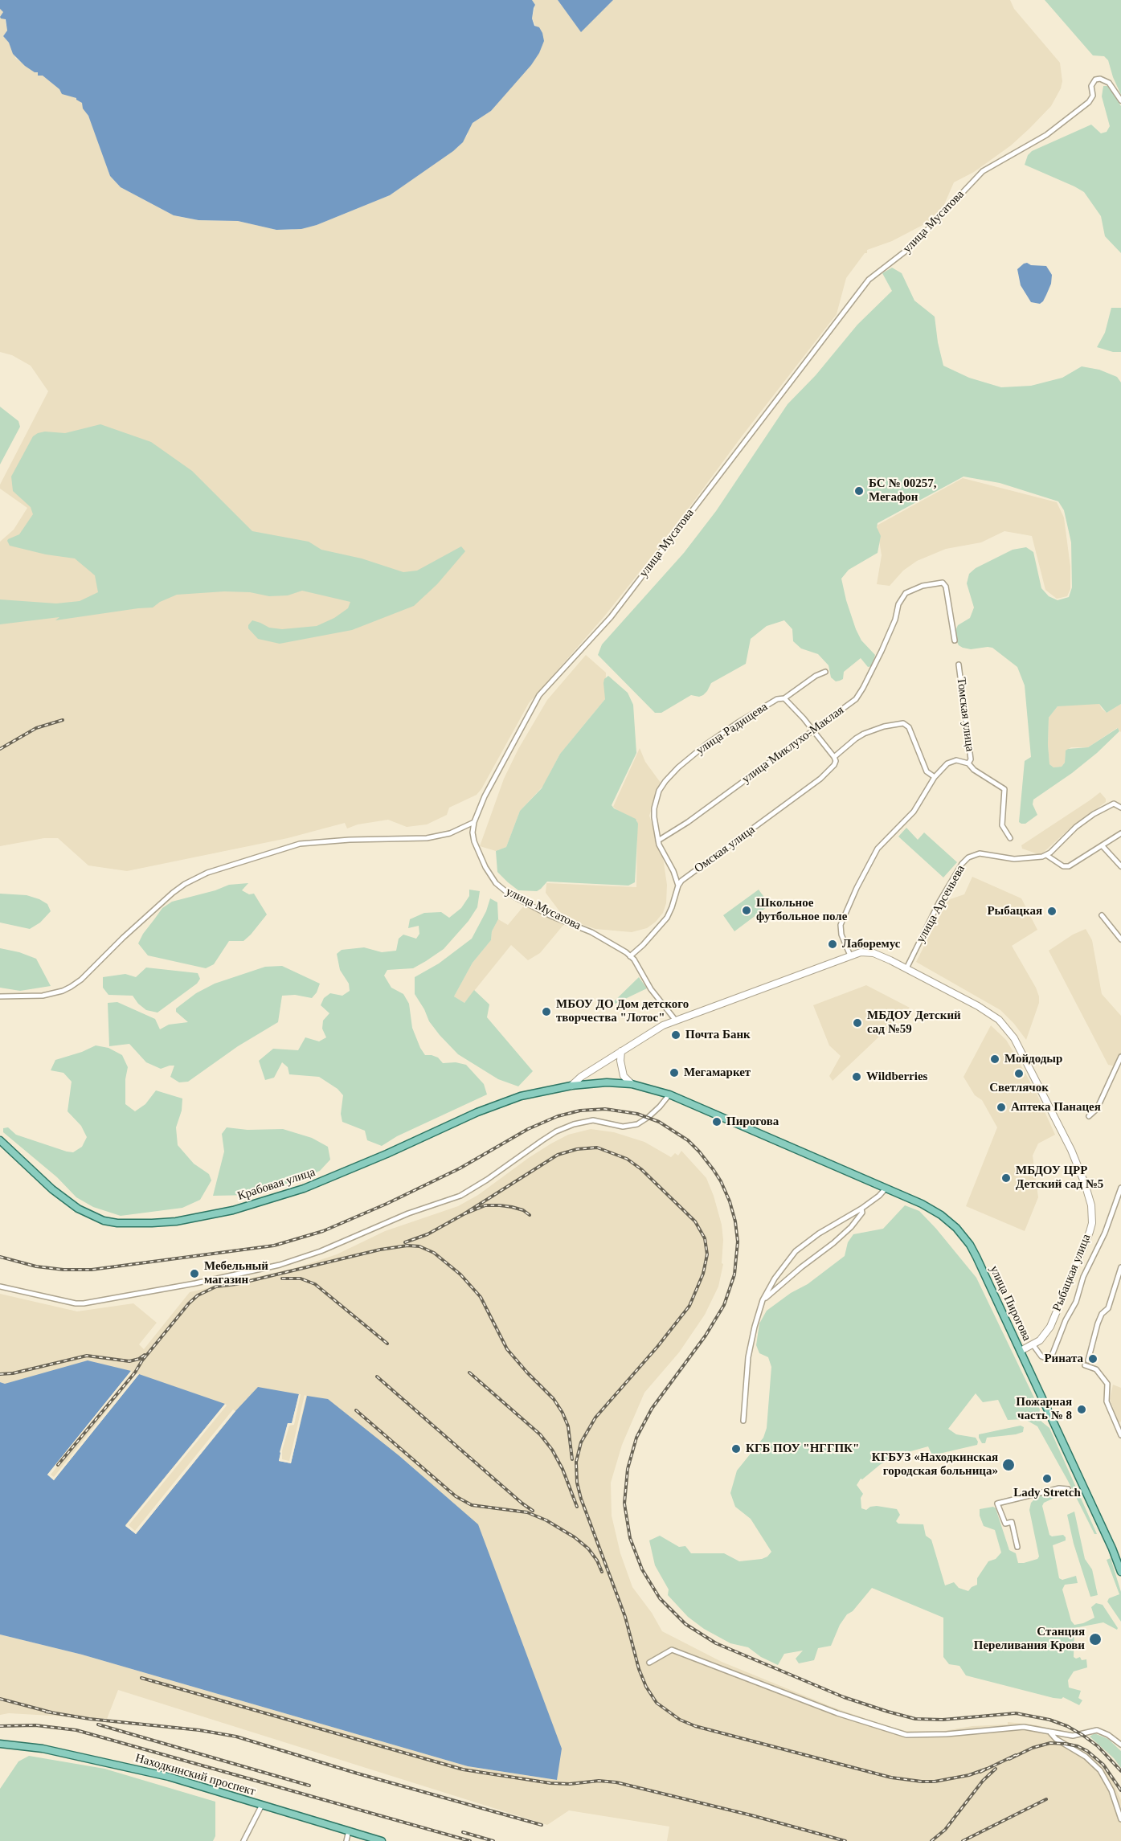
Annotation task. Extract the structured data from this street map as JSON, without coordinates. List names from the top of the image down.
{
  "streets": {
    "main road": [
      "Крабовая улица",
      "Рыбацкая улица",
      "улица Пирогова",
      "Находкинский проспект"
    ],
    "street": [
      "улица Мусатова",
      "Томская улица",
      "улица Радищева",
      "улица Миклухо-Маклая",
      "Омская улица",
      "улица Арсеньева"
    ]
  },
  "crossings": [
    ["улица Радищева", "улица Миклухо-Маклая"],
    ["улица Радищева", "Омская улица"],
    ["улица Арсеньева", "Рыбацкая улица"],
    ["Крабовая улица", "улица Пирогова"],
    ["Рыбацкая улица", "улица Пирогова"]
  ],
  "places": [
    "БС № 00257, Мегафон",
    "Школьное футбольное поле",
    "Рыбацкая",
    "Лаборемус",
    "МБОУ ДО Дом детского творчества \"Лотос\"",
    "МБДОУ Детский сад №59",
    "Почта Банк",
    "Мойдодыр",
    "Мегамаркет",
    "Светлячок",
    "Wildberries",
    "Аптека Панацея",
    "Пирогова",
    "МБДОУ ЦРР Детский сад №5",
    "Мебельный магазин",
    "Рината",
    "Пожарная часть № 8",
    "КГБ ПОУ \"НГГПК\"",
    "КГБУЗ «Находкинская городская больница»",
    "Lady Stretch",
    "Станция Переливания Крови"
  ]
}
